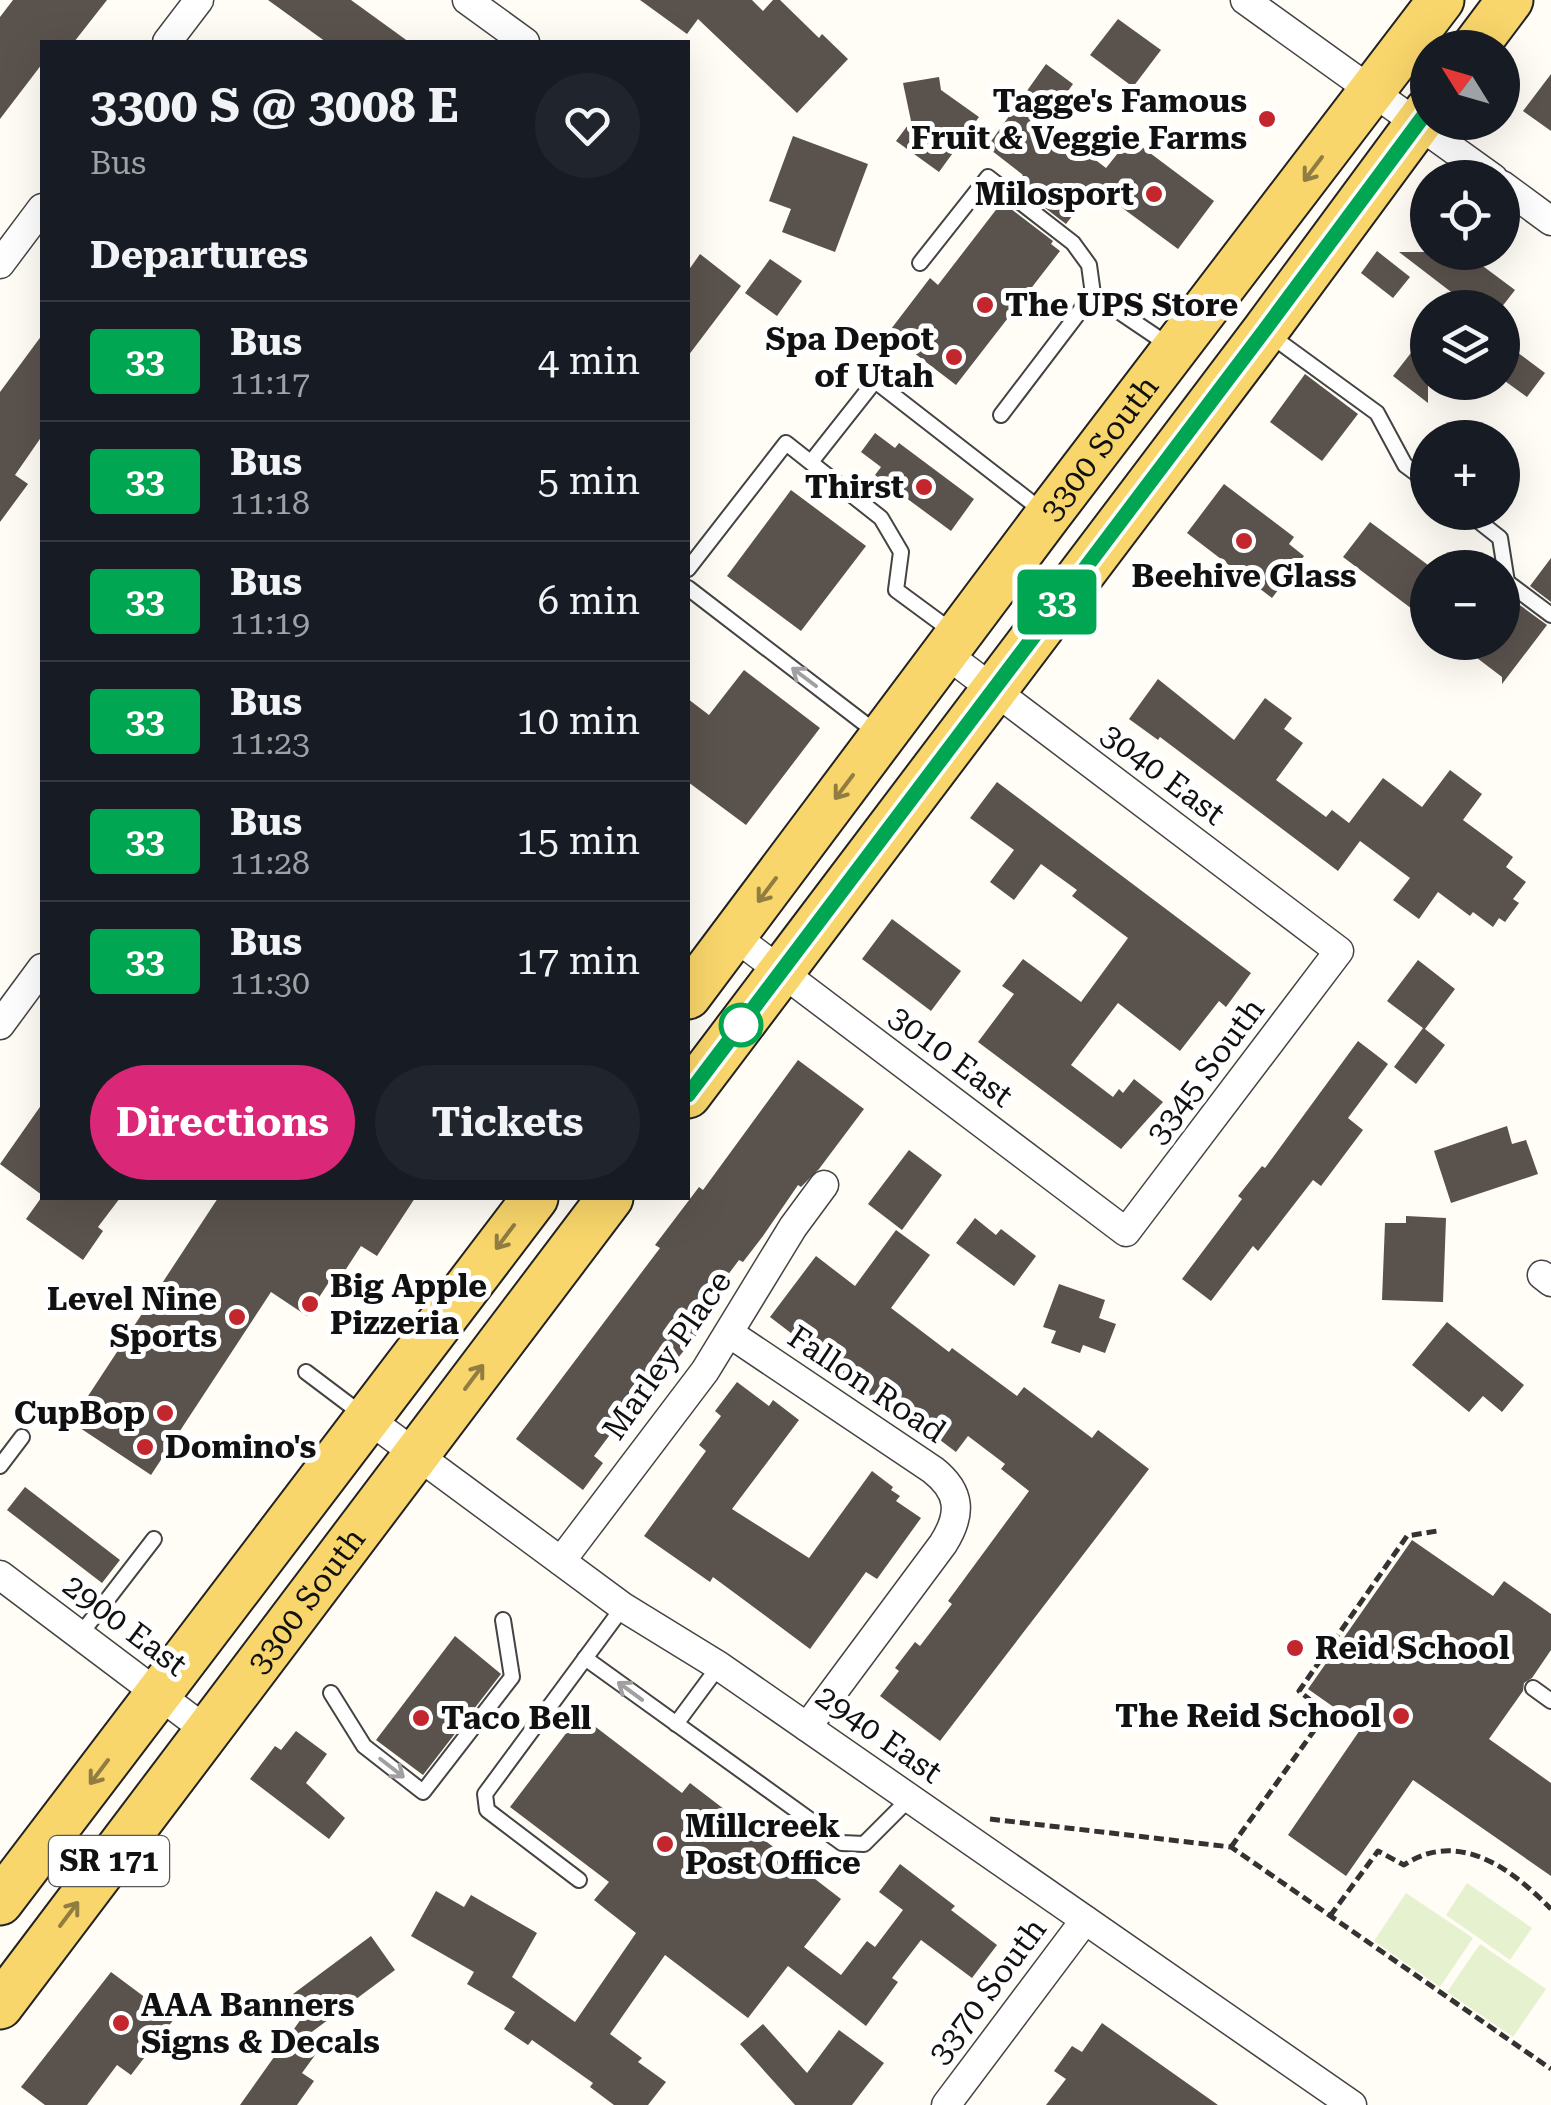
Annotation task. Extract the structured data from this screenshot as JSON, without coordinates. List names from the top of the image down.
{
  "streets": {
    "main road": ["3300 South", "SR 171"],
    "street": [
      "3040 East",
      "3010 East",
      "3345 South",
      "Marley Place",
      "Fallon Road",
      "2900 East",
      "2940 East",
      "3370 South"
    ]
  },
  "crossings": [
    ["3300 South", "3040 East"],
    ["3300 South", "3010 East"],
    ["3300 South", "2900 East"],
    ["3300 South", "2940 East"],
    ["3040 East", "3345 South"],
    ["3010 East", "3345 South"],
    ["Marley Place", "Fallon Road"],
    ["Marley Place", "2940 East"],
    ["Fallon Road", "2940 East"],
    ["2940 East", "3370 South"]
  ],
  "places": [
    "Tagge's Famous Fruit & Veggie Farms",
    "Milosport",
    "The UPS Store",
    "Spa Depot of Utah",
    "Thirst",
    "Beehive Glass",
    "Big Apple Pizzeria",
    "Level Nine Sports",
    "CupBop",
    "Domino's",
    "Reid School",
    "The Reid School",
    "Taco Bell",
    "Millcreek Post Office",
    "AAA Banners Signs & Decals"
  ],
  "lines": ["bus line 33"],
  "north": "top left",
  "page": {
    "on_map": "33",
    "map_buttons": ["+", "−"],
    "heading": [
      ["3300 S @ 3008 E", "Bus"],
      "Departures"
    ],
    "list": [
      {
        "mark": "33",
        "name": "Bus",
        "note": "11:17",
        "value": "4 min"
      },
      {
        "mark": "33",
        "name": "Bus",
        "note": "11:18",
        "value": "5 min"
      },
      {
        "mark": "33",
        "name": "Bus",
        "note": "11:19",
        "value": "6 min"
      },
      {
        "mark": "33",
        "name": "Bus",
        "note": "11:23",
        "value": "10 min"
      },
      {
        "mark": "33",
        "name": "Bus",
        "note": "11:28",
        "value": "15 min"
      },
      {
        "mark": "33",
        "name": "Bus",
        "note": "11:30",
        "value": "17 min"
      }
    ],
    "buttons": ["Directions", "Tickets"]
  }
}
